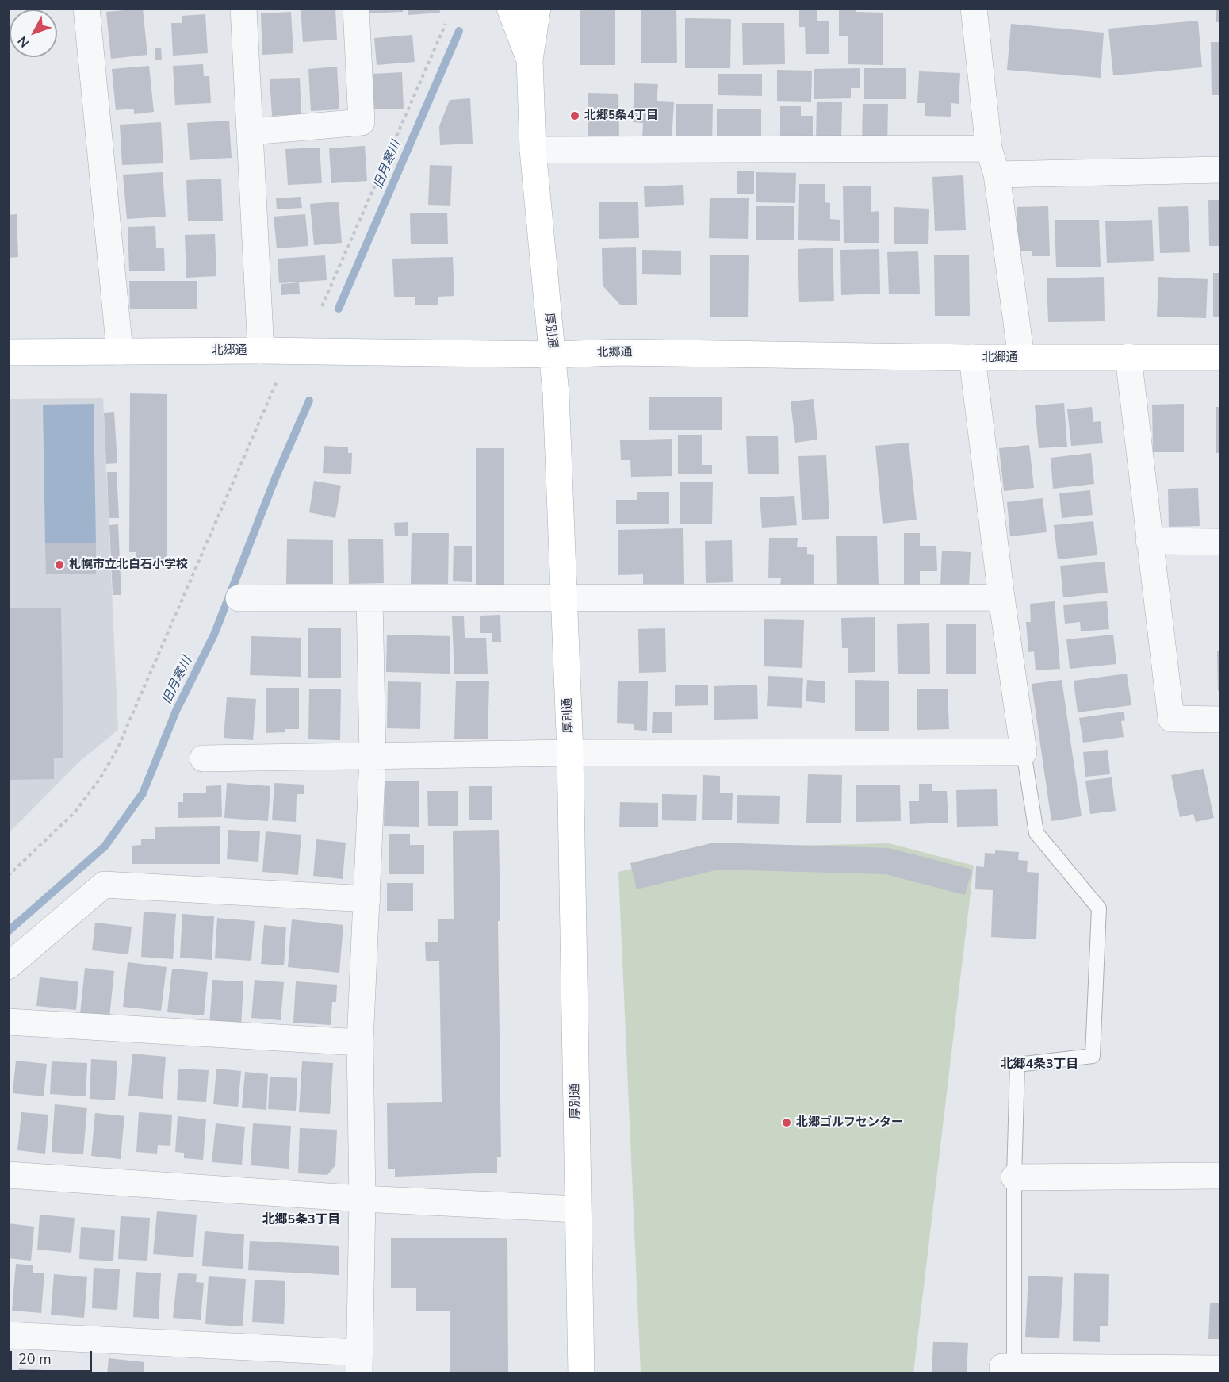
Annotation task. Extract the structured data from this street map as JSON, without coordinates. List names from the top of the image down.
{
  "streets": {
    "street": ["厚別通", "北郷通"]
  },
  "crossings": [
    ["厚別通", "北郷通"]
  ],
  "districts": ["北郷4条3丁目", "北郷5条3丁目"],
  "water": ["旧月寒川"],
  "places": ["北郷5条4丁目", "札幌市立北白石小学校", "北郷ゴルフセンター"],
  "scale_bar": "20 m",
  "north": "bottom left"
}
